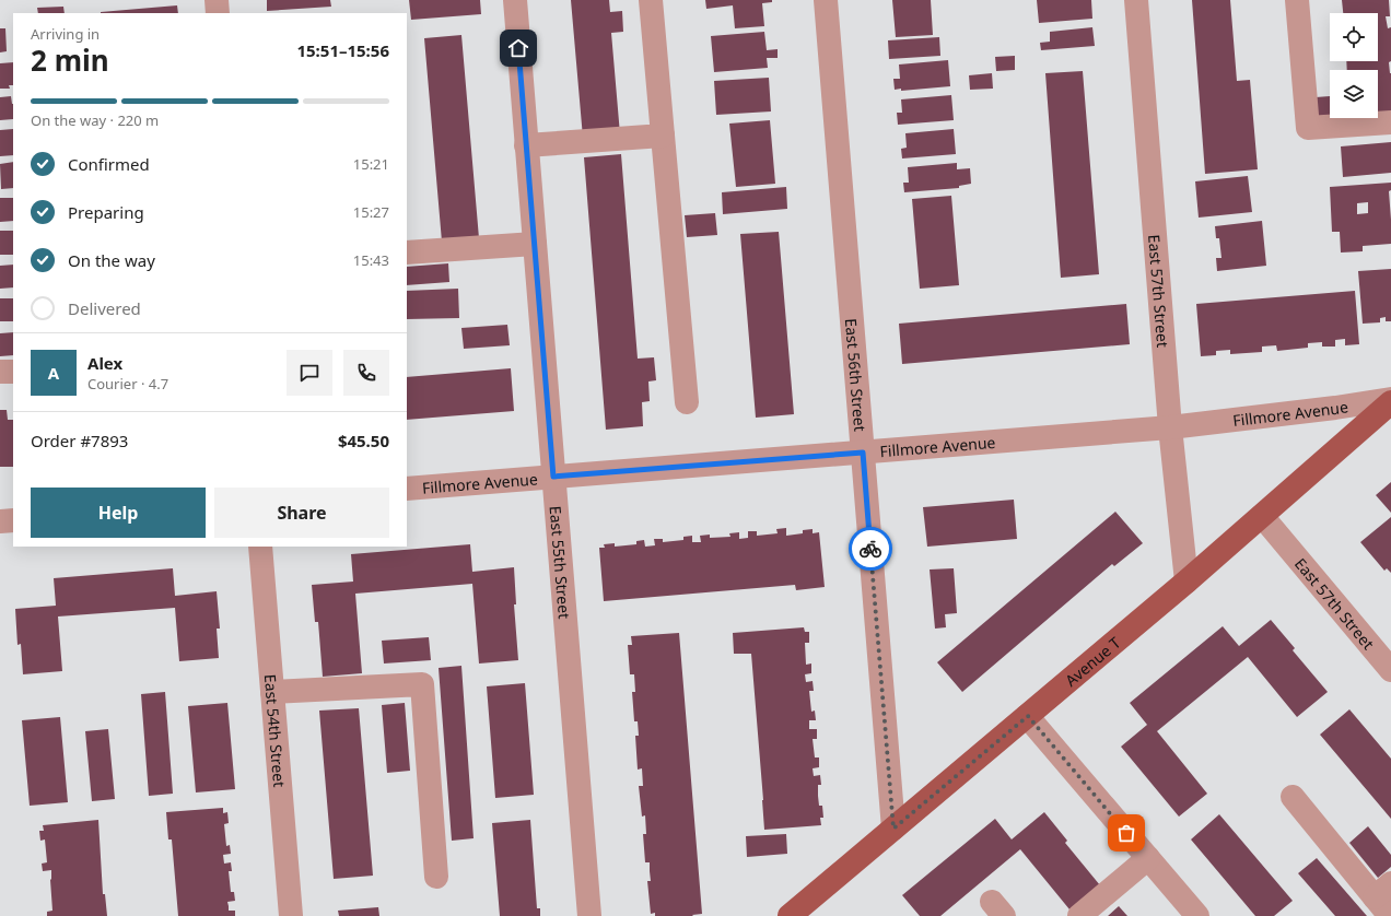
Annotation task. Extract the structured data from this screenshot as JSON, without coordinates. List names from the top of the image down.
{
  "streets": {
    "main road": ["Avenue T"],
    "street": [
      "East 57th Street",
      "East 56th Street",
      "Fillmore Avenue",
      "East 55th Street",
      "East 54th Street"
    ]
  },
  "crossings": [
    ["East 57th Street", "Fillmore Avenue"],
    ["East 57th Street", "Avenue T"],
    ["East 56th Street", "Fillmore Avenue"],
    ["East 56th Street", "Avenue T"],
    ["Fillmore Avenue", "East 55th Street"],
    ["Fillmore Avenue", "Avenue T"]
  ],
  "page": {
    "heading": ["2 min", "Arriving in", "15:51–15:56"],
    "panel": [
      "Alex",
      "Courier · 4.7",
      "Order #7893",
      "$45.50"
    ],
    "bar": "On the way · 220 m",
    "list": [
      ["Confirmed", "15:21"],
      ["Preparing", "15:27"],
      ["On the way", "15:43"],
      "Delivered"
    ],
    "round": "A",
    "buttons": ["Help", "Share"]
  }
}
